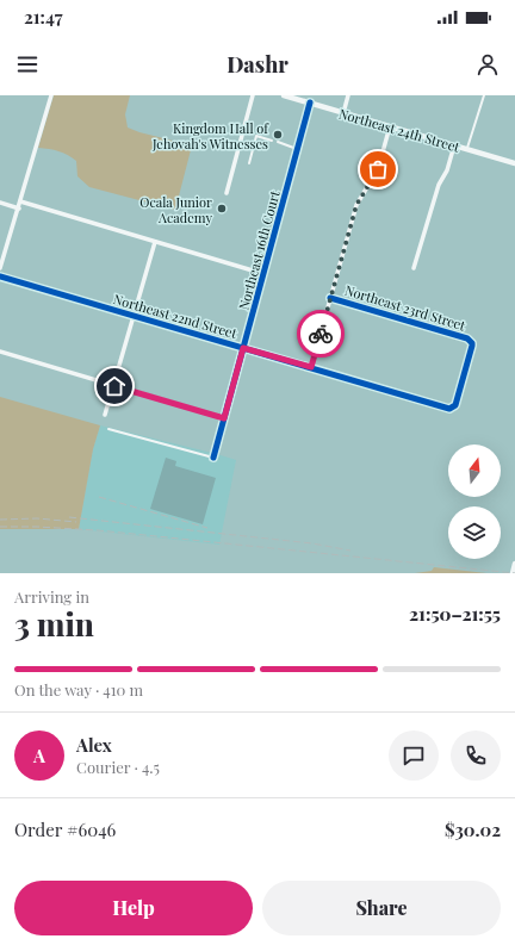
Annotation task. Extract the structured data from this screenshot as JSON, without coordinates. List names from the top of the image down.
{
  "streets": {
    "street": [
      "Northeast 24th Street",
      "Northeast 16th Court",
      "Northeast 23rd Street",
      "Northeast 22nd Street"
    ]
  },
  "crossings": [
    ["Northeast 24th Street", "Northeast 16th Court"],
    ["Northeast 16th Court", "Northeast 22nd Street"],
    ["Northeast 23rd Street", "Northeast 22nd Street"]
  ],
  "places": ["Kingdom Hall of Jehovah's Witnesses", "Ocala Junior Academy"],
  "north": "top",
  "page": {
    "status": "21:47",
    "header": "Dashr",
    "heading": ["3 min", "Arriving in", "21:50–21:55"],
    "panel": [
      "Alex",
      "Courier · 4.5",
      "Order #6046",
      "$30.02"
    ],
    "bar": "On the way · 410 m",
    "round": "A",
    "buttons": ["Help", "Share"]
  }
}
